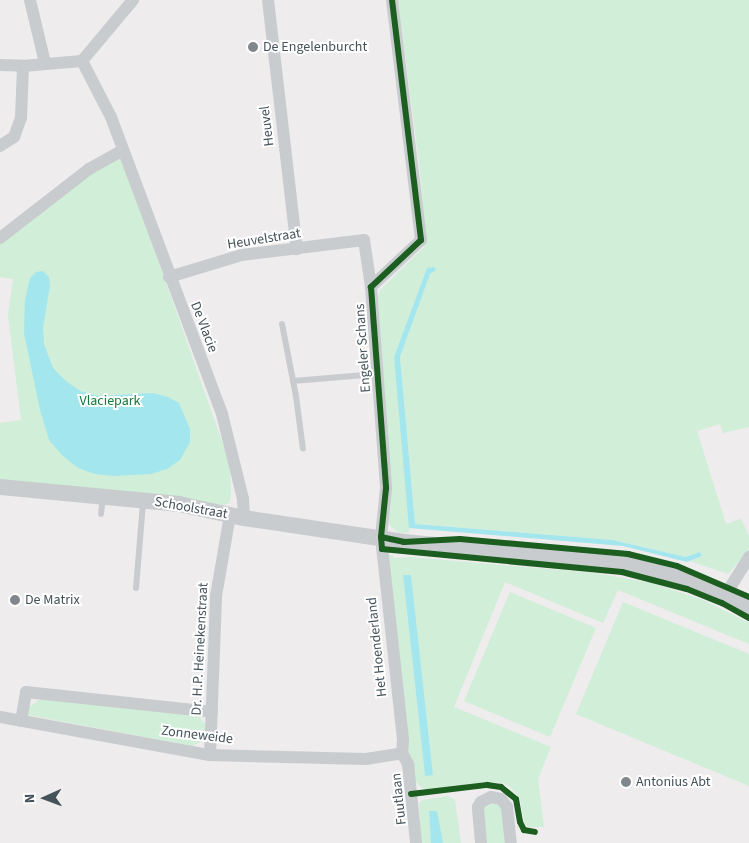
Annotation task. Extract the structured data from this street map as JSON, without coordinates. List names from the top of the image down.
{
  "streets": {
    "street": [
      "Heuvel",
      "Heuvelstraat",
      "De Vlacie",
      "Engeler Schans",
      "Schoolstraat",
      "Het Hoenderland",
      "Dr. H.P. Heinekenstraat",
      "Zonneweide",
      "Fuutlaan"
    ]
  },
  "crossings": [
    ["Heuvel", "Heuvelstraat"],
    ["Heuvelstraat", "De Vlacie"],
    ["Heuvelstraat", "Engeler Schans"],
    ["De Vlacie", "Schoolstraat"],
    ["De Vlacie", "Dr. H.P. Heinekenstraat"],
    ["Engeler Schans", "Schoolstraat"],
    ["Engeler Schans", "Het Hoenderland"],
    ["Schoolstraat", "Het Hoenderland"],
    ["Schoolstraat", "Dr. H.P. Heinekenstraat"],
    ["Het Hoenderland", "Zonneweide"],
    ["Het Hoenderland", "Fuutlaan"],
    ["Dr. H.P. Heinekenstraat", "Zonneweide"],
    ["Zonneweide", "Fuutlaan"]
  ],
  "parks": ["Vlaciepark"],
  "places": ["De Engelenburcht", "De Matrix", "Antonius Abt"],
  "north": "left"
}
